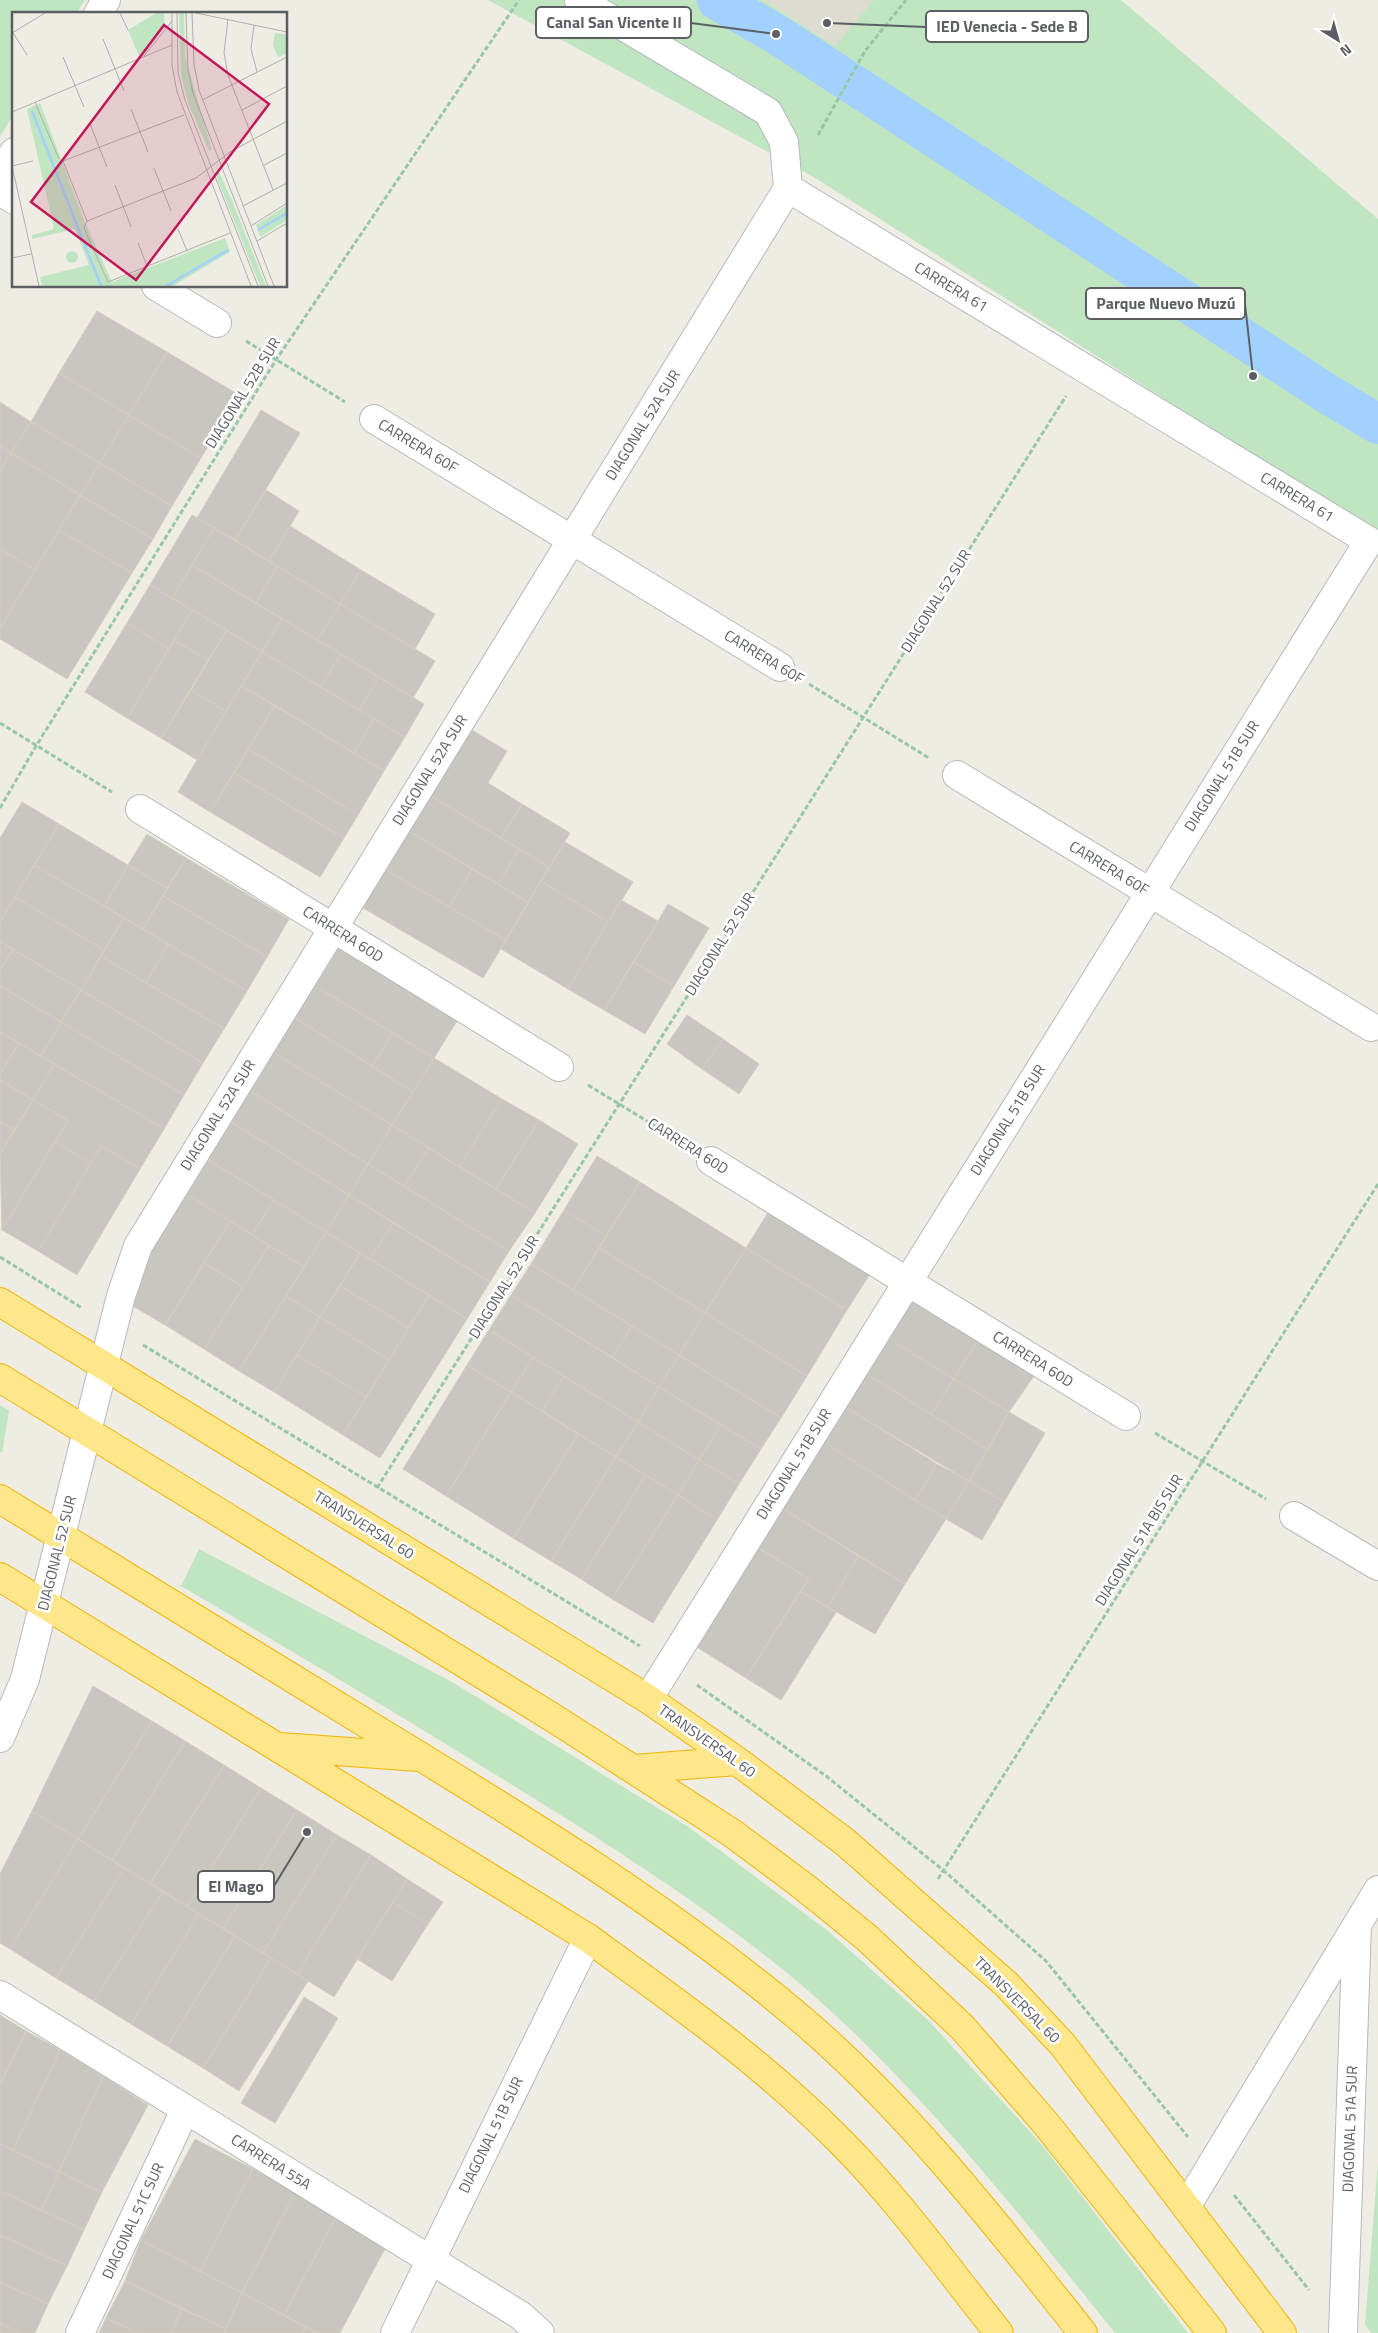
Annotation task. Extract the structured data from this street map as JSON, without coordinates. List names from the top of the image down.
{
  "streets": {
    "highway": ["TRANSVERSAL 60"],
    "street": [
      "CARRERA 61",
      "DIAGONAL 52A SUR",
      "CARRERA 60F",
      "DIAGONAL 52 SUR",
      "DIAGONAL 51B SUR",
      "CARRERA 60D",
      "DIAGONAL 51A SUR",
      "CARRERA 55A",
      "DIAGONAL 51C SUR"
    ],
    "path": ["DIAGONAL 52B SUR", "DIAGONAL 51A BIS SUR"]
  },
  "crossings": [
    ["CARRERA 61", "DIAGONAL 52A SUR"],
    ["CARRERA 61", "DIAGONAL 52 SUR"],
    ["CARRERA 61", "DIAGONAL 51B SUR"],
    ["DIAGONAL 52B SUR", "CARRERA 60F"],
    ["DIAGONAL 52A SUR", "CARRERA 60F"],
    ["DIAGONAL 52A SUR", "DIAGONAL 52 SUR"],
    ["DIAGONAL 52A SUR", "CARRERA 60D"],
    ["DIAGONAL 52A SUR", "TRANSVERSAL 60"],
    ["CARRERA 60F", "DIAGONAL 52 SUR"],
    ["CARRERA 60F", "DIAGONAL 51B SUR"],
    ["DIAGONAL 52 SUR", "CARRERA 60D"],
    ["DIAGONAL 52 SUR", "TRANSVERSAL 60"],
    ["DIAGONAL 51B SUR", "CARRERA 60D"],
    ["DIAGONAL 51B SUR", "TRANSVERSAL 60"],
    ["DIAGONAL 51B SUR", "CARRERA 55A"],
    ["TRANSVERSAL 60", "DIAGONAL 51A BIS SUR"],
    ["TRANSVERSAL 60", "DIAGONAL 51A SUR"],
    ["CARRERA 55A", "DIAGONAL 51C SUR"]
  ],
  "places": [
    "IED Venecia - Sede B",
    "Canal San Vicente II",
    "Parque Nuevo Muzú",
    "El Mago"
  ],
  "north": "bottom right"
}
